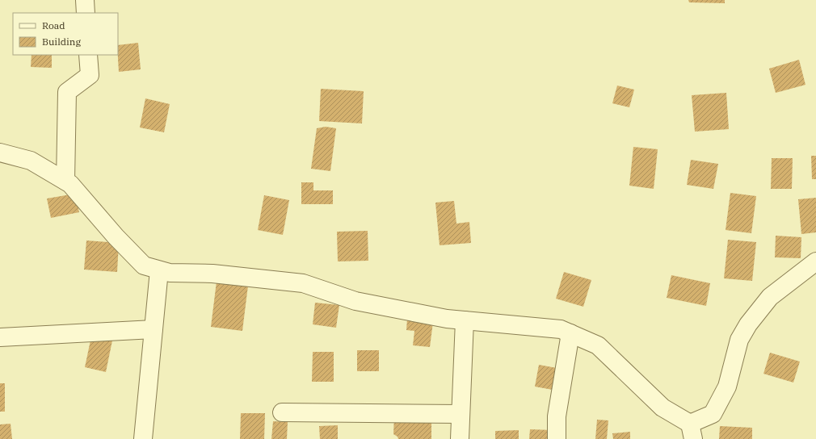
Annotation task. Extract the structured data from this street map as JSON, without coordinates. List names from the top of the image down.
{
  "legend": ["Road", "Building"]
}
